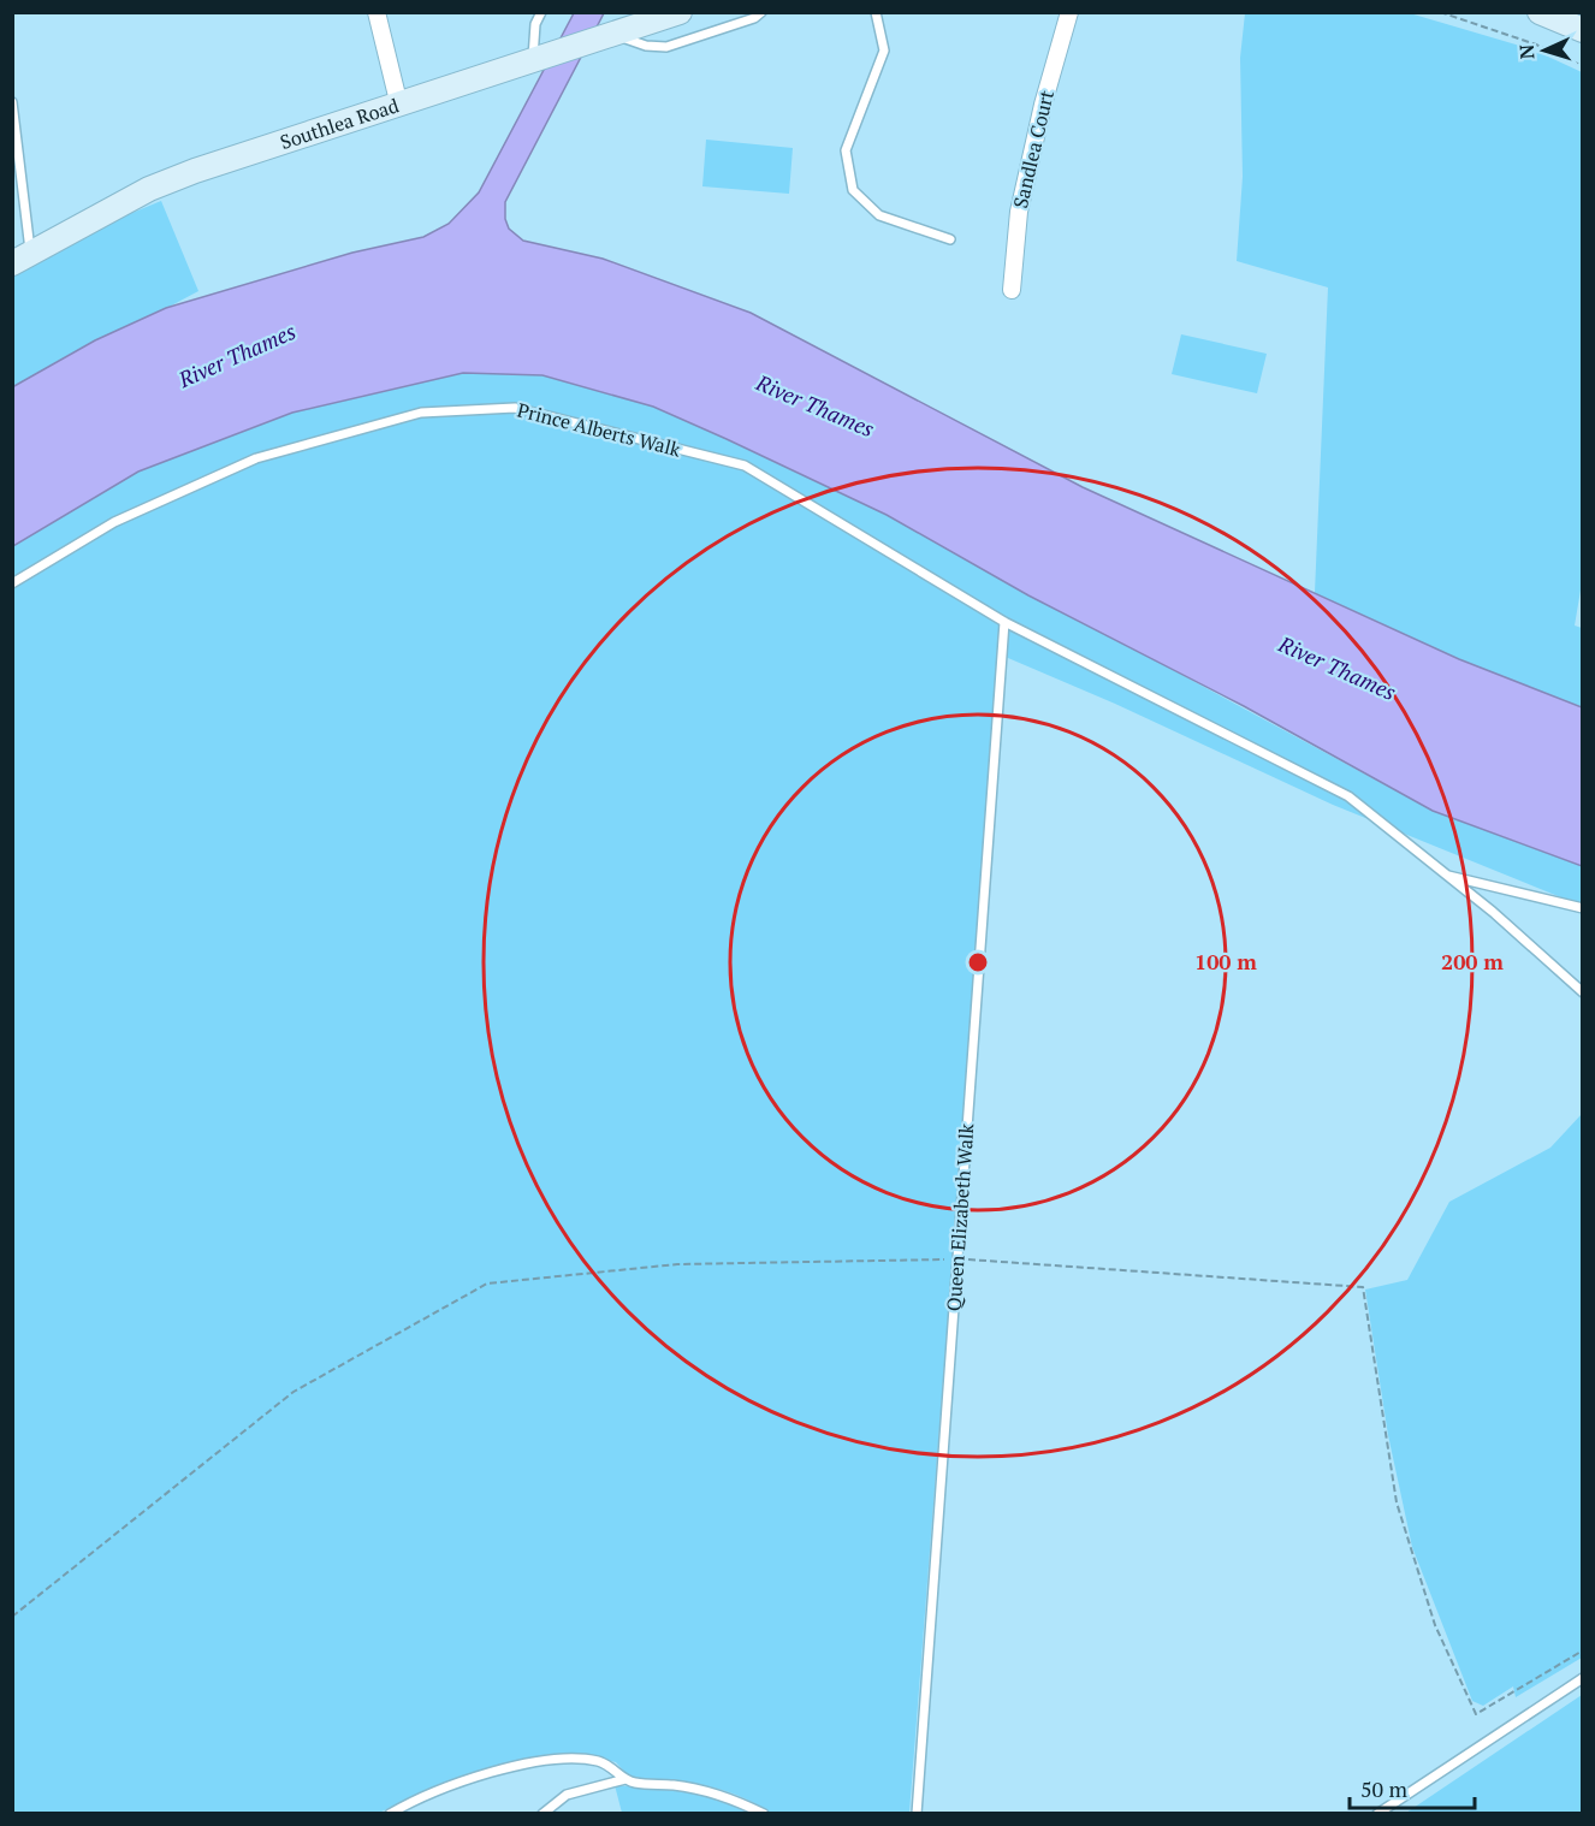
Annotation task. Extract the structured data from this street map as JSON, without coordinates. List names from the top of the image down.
{
  "streets": {
    "main road": ["Southlea Road"],
    "street": ["Sandlea Court"],
    "lane": ["Prince Alberts Walk", "Queen Elizabeth Walk"]
  },
  "crossings": [
    ["Prince Alberts Walk", "Queen Elizabeth Walk"]
  ],
  "water": ["River Thames"],
  "scale_bar": "50 m",
  "north": "left",
  "rings": ["100 m", "200 m"]
}
